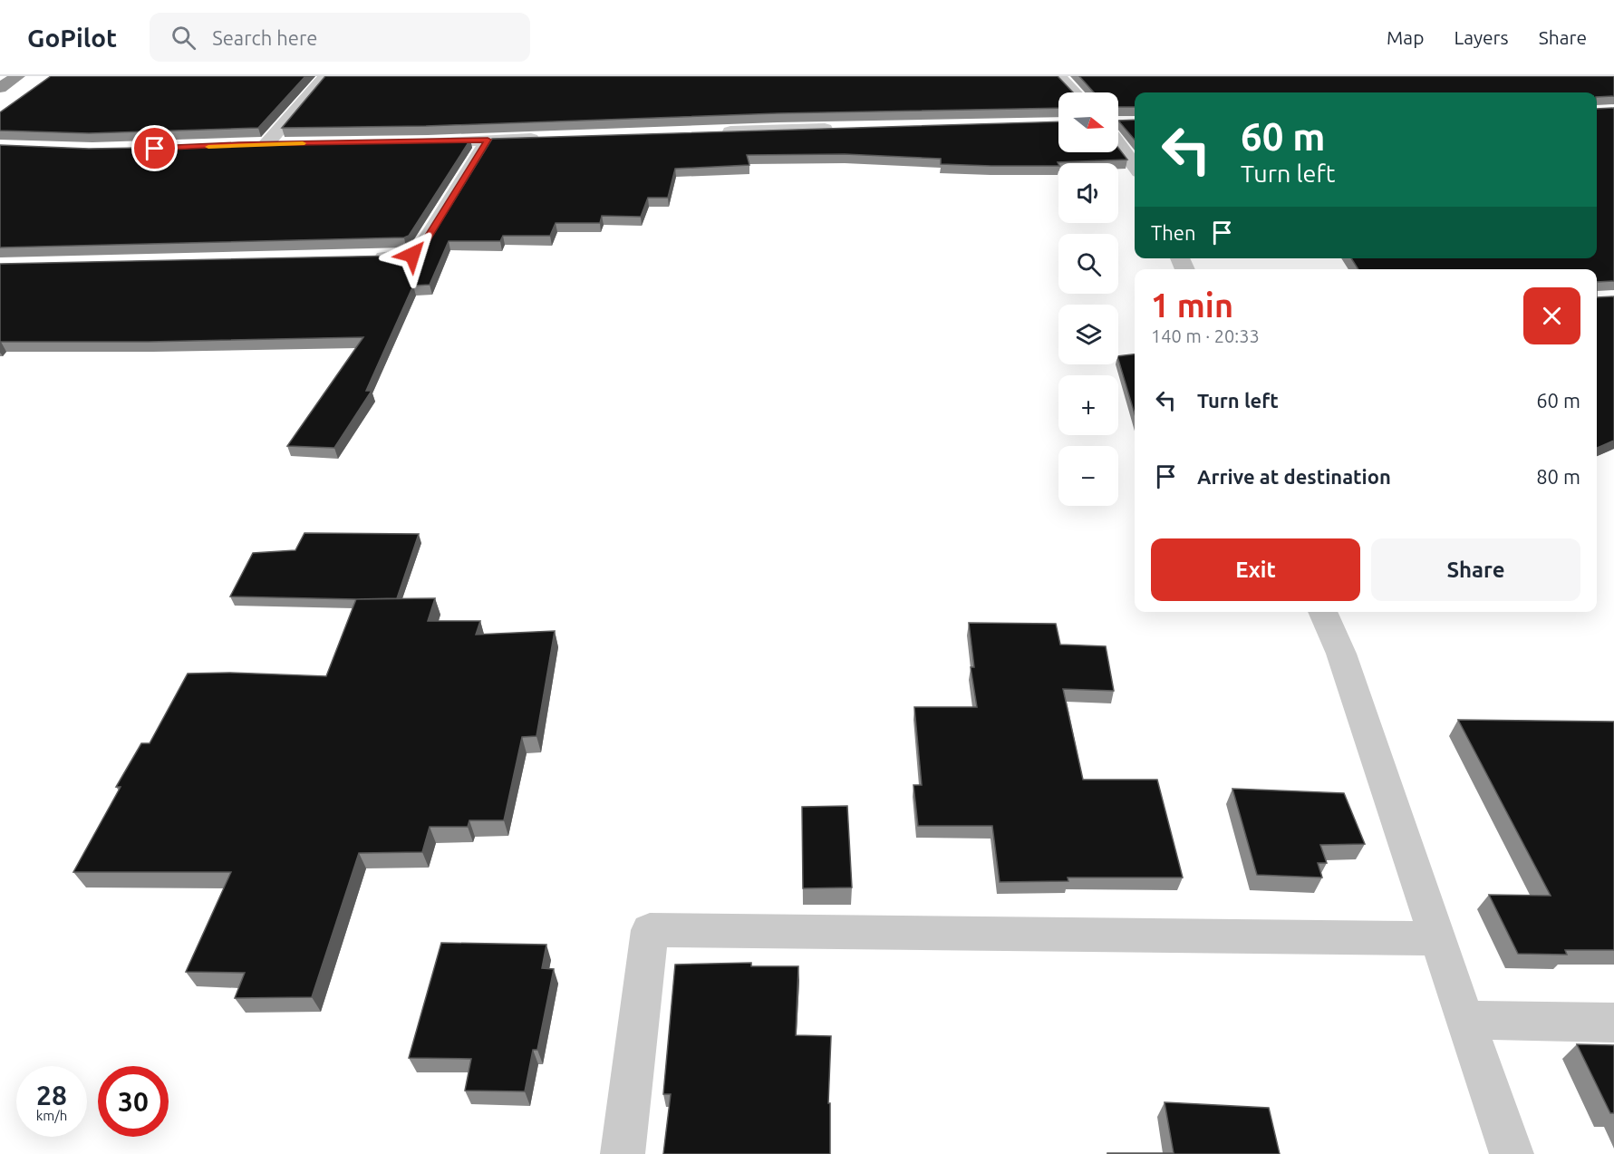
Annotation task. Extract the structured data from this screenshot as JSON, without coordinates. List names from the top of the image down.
{
  "north": "right",
  "page": {
    "header": "GoPilot",
    "search": "Search here",
    "nav": ["Map", "Layers", "Share"],
    "map_buttons": ["+", "−"],
    "turn": ["60 m", "Turn left"],
    "then": "Then",
    "heading": ["1 min", "140 m · 20:33"],
    "list": [
      {
        "name": "Turn left",
        "value": "60 m"
      },
      {
        "name": "Arrive at destination",
        "value": "80 m"
      }
    ],
    "buttons": ["Exit", "Share"],
    "speed": "28 km/h",
    "limit": "30"
  }
}
